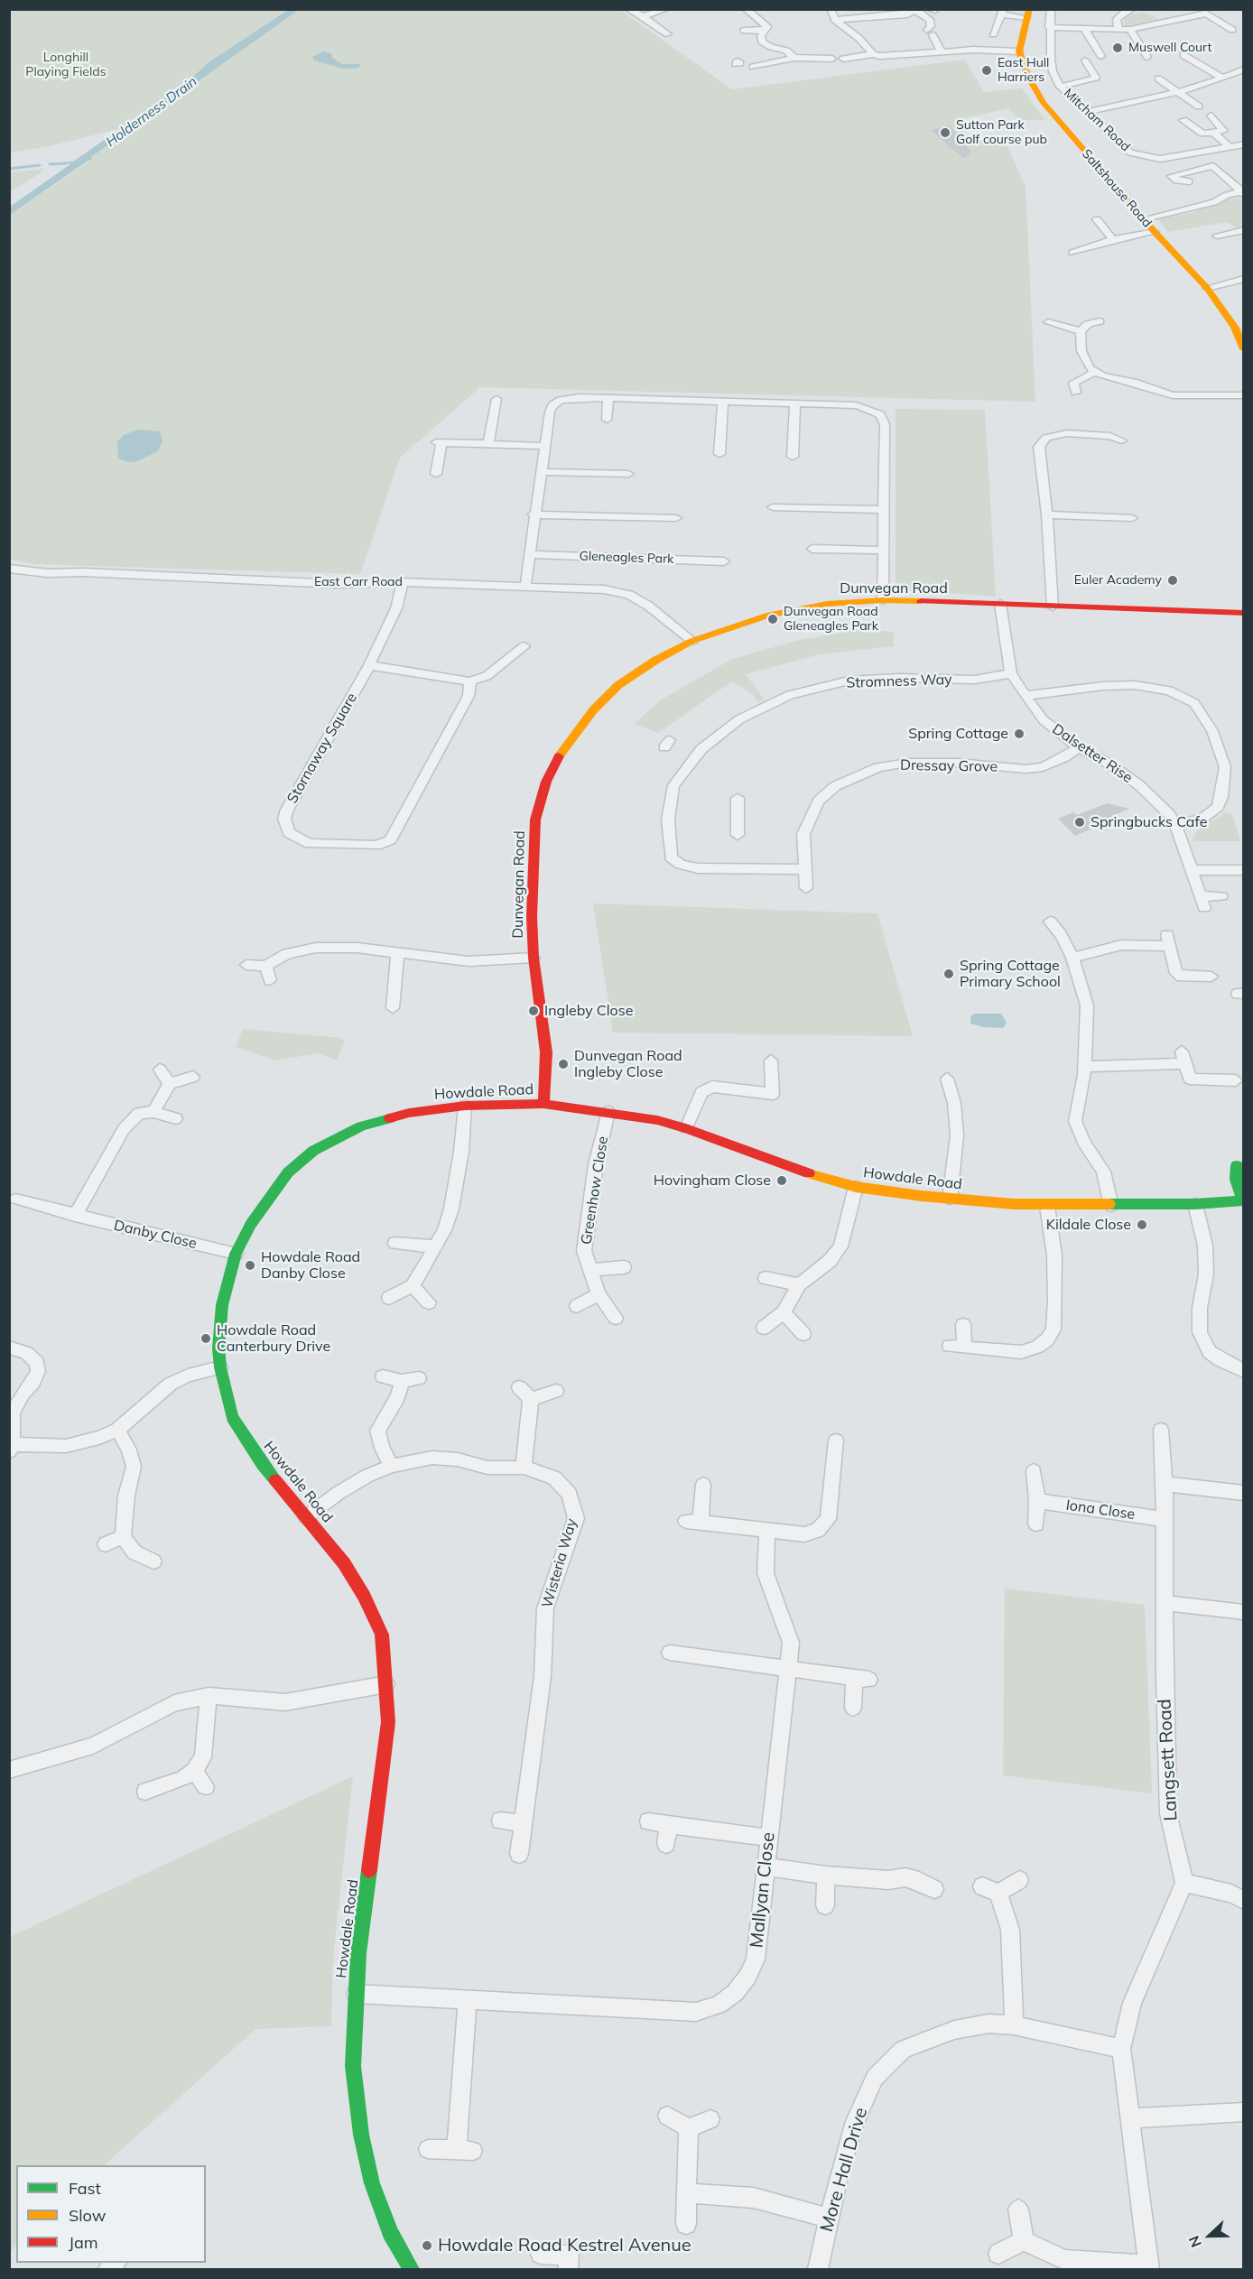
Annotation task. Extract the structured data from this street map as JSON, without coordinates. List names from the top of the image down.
{
  "streets": {
    "street": [
      "Mitcham Road",
      "Saltshouse Road",
      "Gleneagles Park",
      "East Carr Road",
      "Dunvegan Road",
      "Stromness Way",
      "Stornaway Square",
      "Dalsetter Rise",
      "Dressay Grove",
      "Howdale Road",
      "Greenhow Close",
      "Danby Close",
      "Iona Close",
      "Wisteria Way",
      "Langsett Road",
      "Mallyan Close",
      "More Hall Drive"
    ]
  },
  "crossings": [
    ["East Carr Road", "Dunvegan Road"],
    ["East Carr Road", "Stornaway Square"],
    ["Dunvegan Road", "Dalsetter Rise"],
    ["Dunvegan Road", "Howdale Road"],
    ["Stromness Way", "Dalsetter Rise"],
    ["Stromness Way", "Dressay Grove"],
    ["Dalsetter Rise", "Dressay Grove"],
    ["Howdale Road", "Greenhow Close"],
    ["Howdale Road", "Danby Close"],
    ["Howdale Road", "Wisteria Way"],
    ["Howdale Road", "Mallyan Close"],
    ["Iona Close", "Langsett Road"]
  ],
  "water": ["Holderness Drain"],
  "parks": ["Longhill Playing Fields"],
  "places": [
    "Muswell Court",
    "East Hull Harriers",
    "Sutton Park Golf course pub",
    "Euler Academy",
    "Dunvegan Road Gleneagles Park",
    "Spring Cottage",
    "Springbucks Cafe",
    "Spring Cottage Primary School",
    "Ingleby Close",
    "Dunvegan Road Ingleby Close",
    "Hovingham Close",
    "Kildale Close",
    "Howdale Road Danby Close",
    "Howdale Road Canterbury Drive",
    "Howdale Road Kestrel Avenue"
  ],
  "legend": ["Fast", "Slow", "Jam"],
  "north": "left"
}
